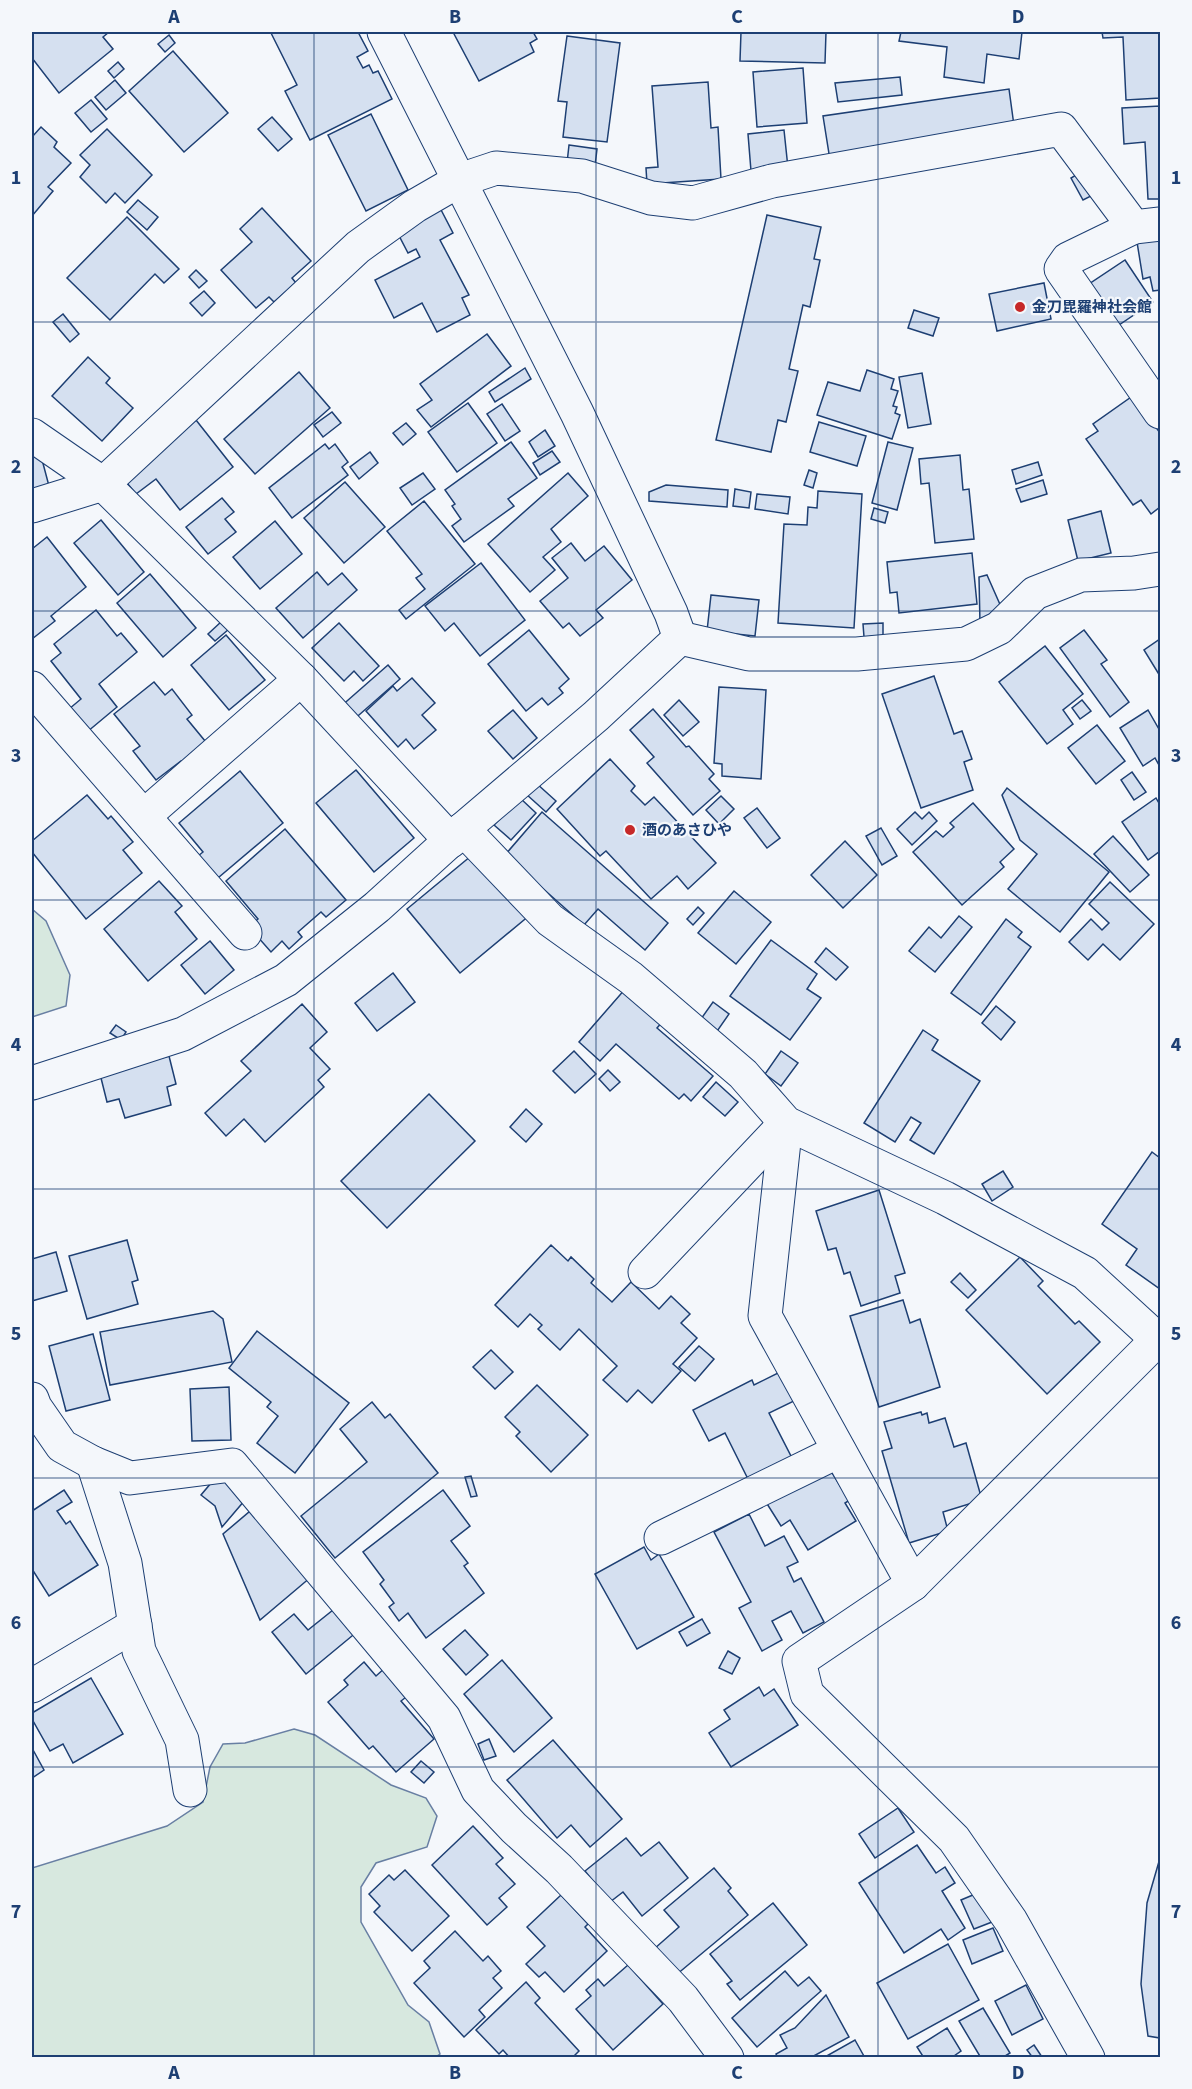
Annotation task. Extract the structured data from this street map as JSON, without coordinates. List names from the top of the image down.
{
  "places": ["金刀毘羅神社会館", "酒のあさひや"],
  "grid": {
    "columns": [
      "A",
      "B",
      "C",
      "D"
    ],
    "rows": [
      "1",
      "2",
      "3",
      "4",
      "5",
      "6",
      "7"
    ]
  }
}
